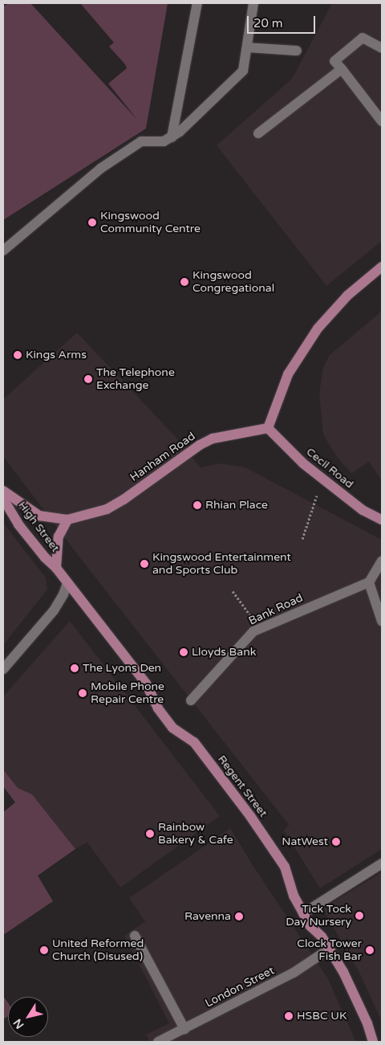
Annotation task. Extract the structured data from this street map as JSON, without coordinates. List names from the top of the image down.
{
  "streets": {
    "main road": [
      "Hanham Road",
      "Cecil Road",
      "High Street",
      "Regent Street"
    ],
    "street": ["Bank Road", "London Street"]
  },
  "crossings": [
    ["Hanham Road", "Cecil Road"],
    ["High Street", "Regent Street"],
    ["Regent Street", "London Street"]
  ],
  "places": [
    "Kingswood Community Centre",
    "Kingswood Congregational",
    "Kings Arms",
    "The Telephone Exchange",
    "Rhian Place",
    "Kingswood Entertainment and Sports Club",
    "Lloyds Bank",
    "The Lyons Den",
    "Mobile Phone Repair Centre",
    "Rainbow Bakery & Cafe",
    "NatWest",
    "Tick Tock Day Nursery",
    "Ravenna",
    "United Reformed Church (Disused)",
    "Clock Tower Fish Bar",
    "HSBC UK"
  ],
  "scale_bar": "20 m",
  "north": "bottom left"
}
